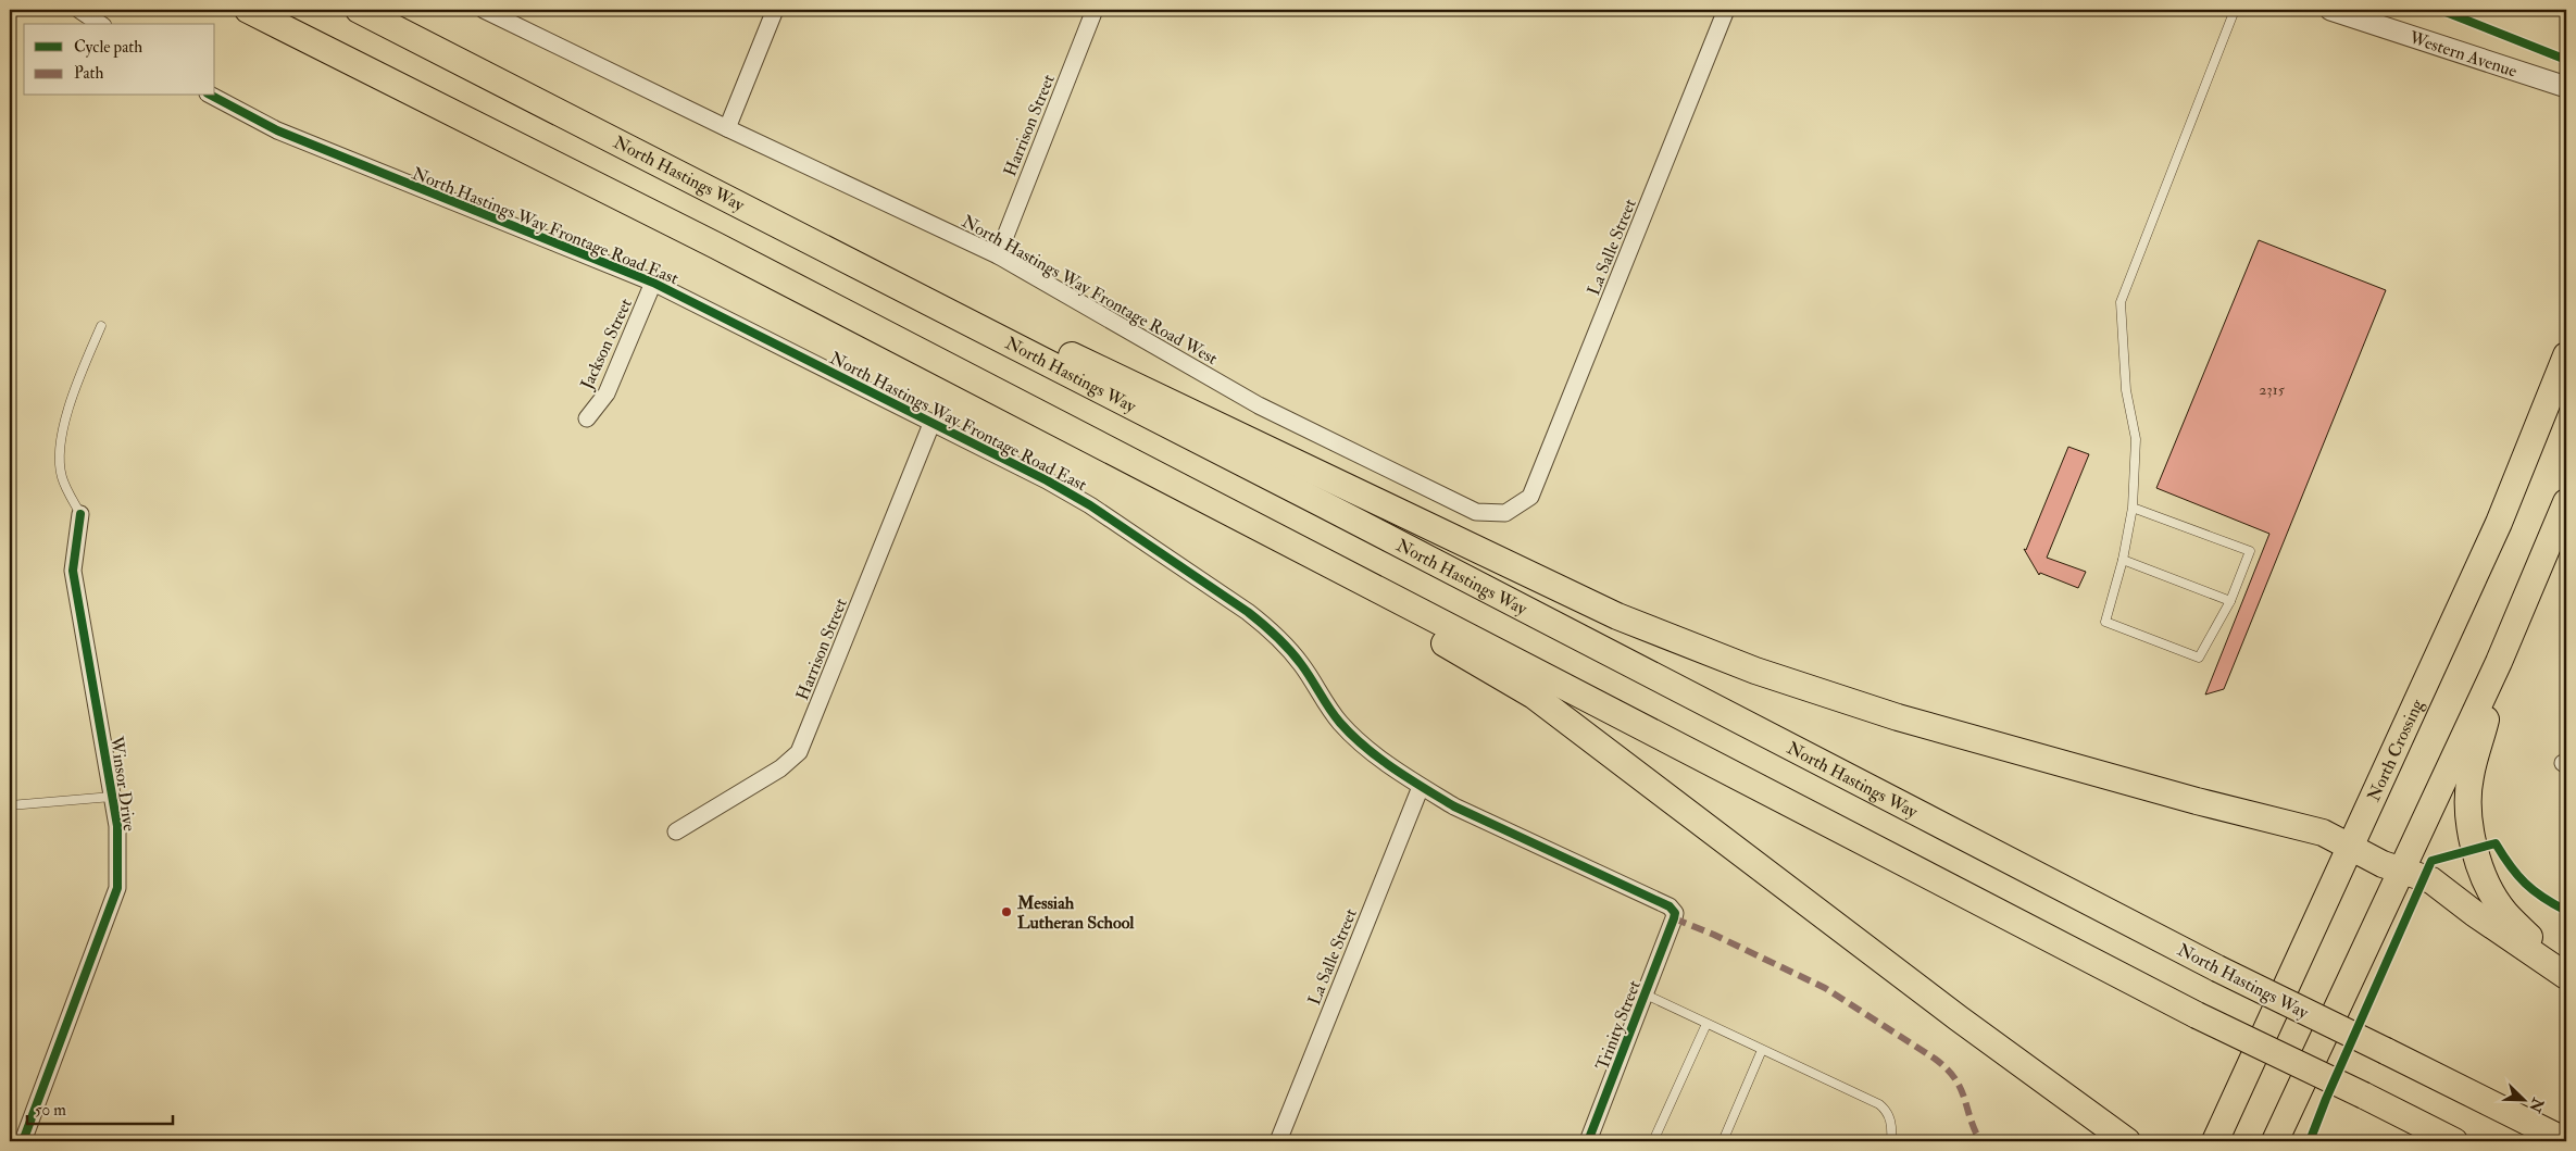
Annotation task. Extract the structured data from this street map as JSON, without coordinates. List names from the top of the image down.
{
  "streets": {
    "main road": ["North Hastings Way", "North Crossing"],
    "street": [
      "Western Avenue",
      "Harrison Street",
      "North Hastings Way Frontage Road East",
      "La Salle Street",
      "North Hastings Way Frontage Road West",
      "Jackson Street",
      "Winsor Drive",
      "Trinity Street"
    ]
  },
  "crossings": [
    ["Harrison Street", "North Hastings Way Frontage Road East"],
    ["Harrison Street", "North Hastings Way Frontage Road West"],
    ["North Hastings Way Frontage Road East", "La Salle Street"],
    ["North Hastings Way Frontage Road East", "Jackson Street"],
    ["North Hastings Way Frontage Road East", "Trinity Street"],
    ["La Salle Street", "North Hastings Way Frontage Road West"]
  ],
  "places": ["Messiah Lutheran School"],
  "house_numbers": ["2315"],
  "legend": ["Cycle path", "Path"],
  "scale_bar": "50 m",
  "north": "bottom right"
}
